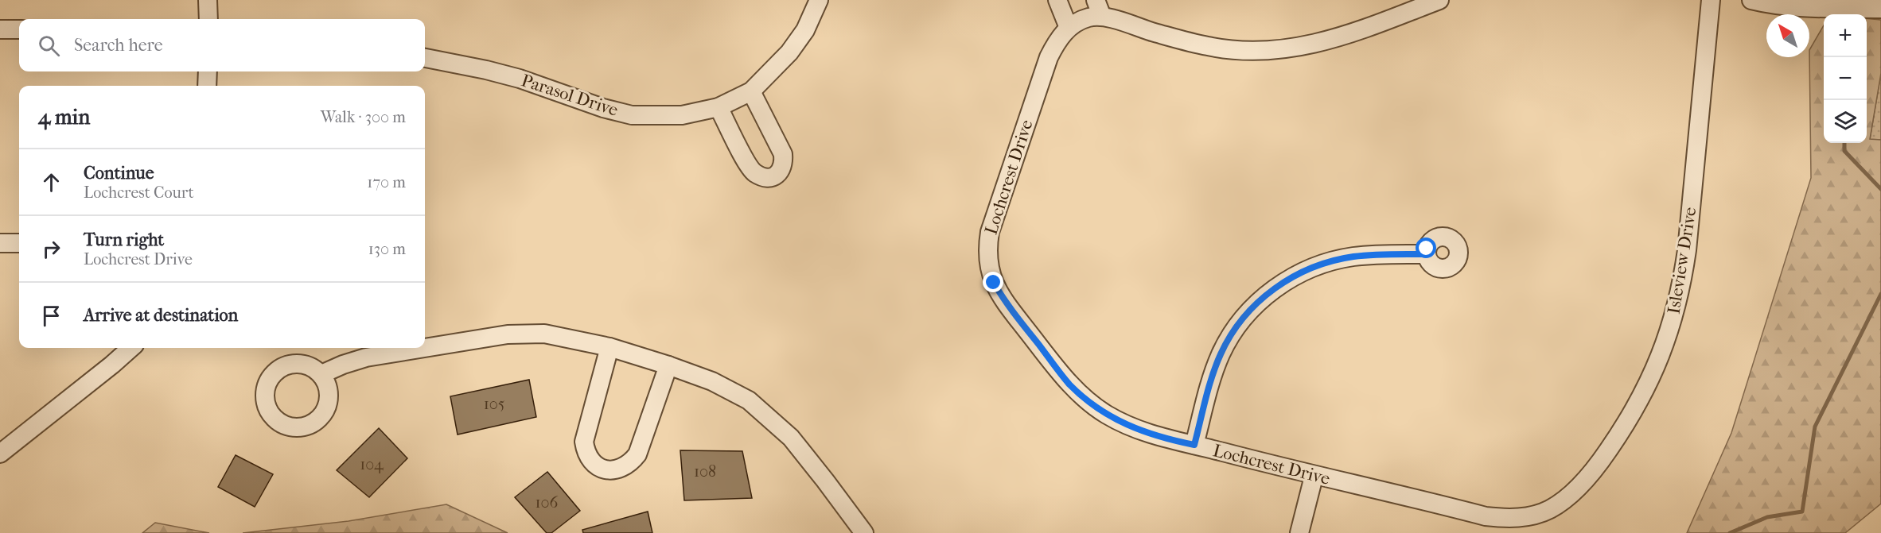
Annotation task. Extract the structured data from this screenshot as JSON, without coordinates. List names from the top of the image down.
{
  "streets": {
    "street": ["Parasol Drive", "Lochcrest Drive", "Isleview Drive"]
  },
  "crossings": [
    ["Lochcrest Drive", "Isleview Drive"]
  ],
  "house_numbers": [
    "105",
    "104",
    "108",
    "106"
  ],
  "north": "top left",
  "page": {
    "map_buttons": ["+", "−"],
    "search": "Search here",
    "heading": ["4 min", "Walk · 300 m"],
    "list": [
      ["Continue", "Lochcrest Court", "170 m"],
      ["Turn right", "Lochcrest Drive", "130 m"],
      "Arrive at destination"
    ]
  }
}
